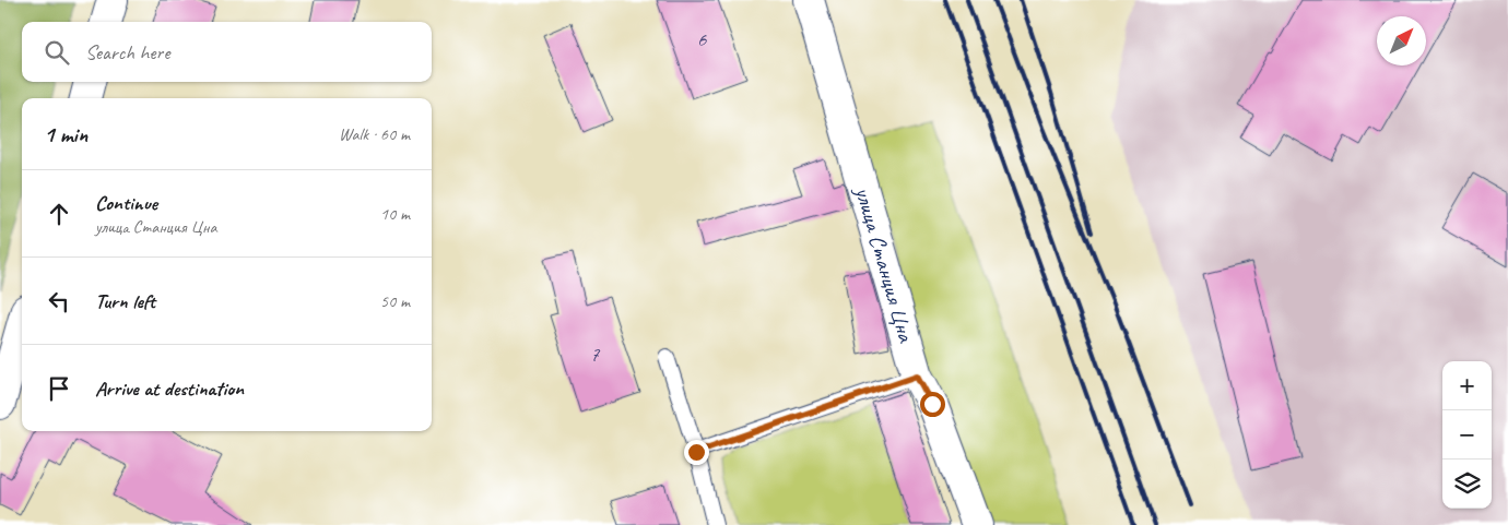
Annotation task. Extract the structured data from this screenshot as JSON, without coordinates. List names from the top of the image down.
{
  "streets": {
    "street": ["улица Станция Цна"]
  },
  "house_numbers": ["6", "7"],
  "north": "top right",
  "page": {
    "search": "Search here",
    "heading": ["1 min", "Walk · 60 m"],
    "list": [
      ["Continue", "улица Станция Цна", "10 m"],
      ["Turn left", "50 m"],
      "Arrive at destination"
    ],
    "map_buttons": ["+", "−"]
  }
}
